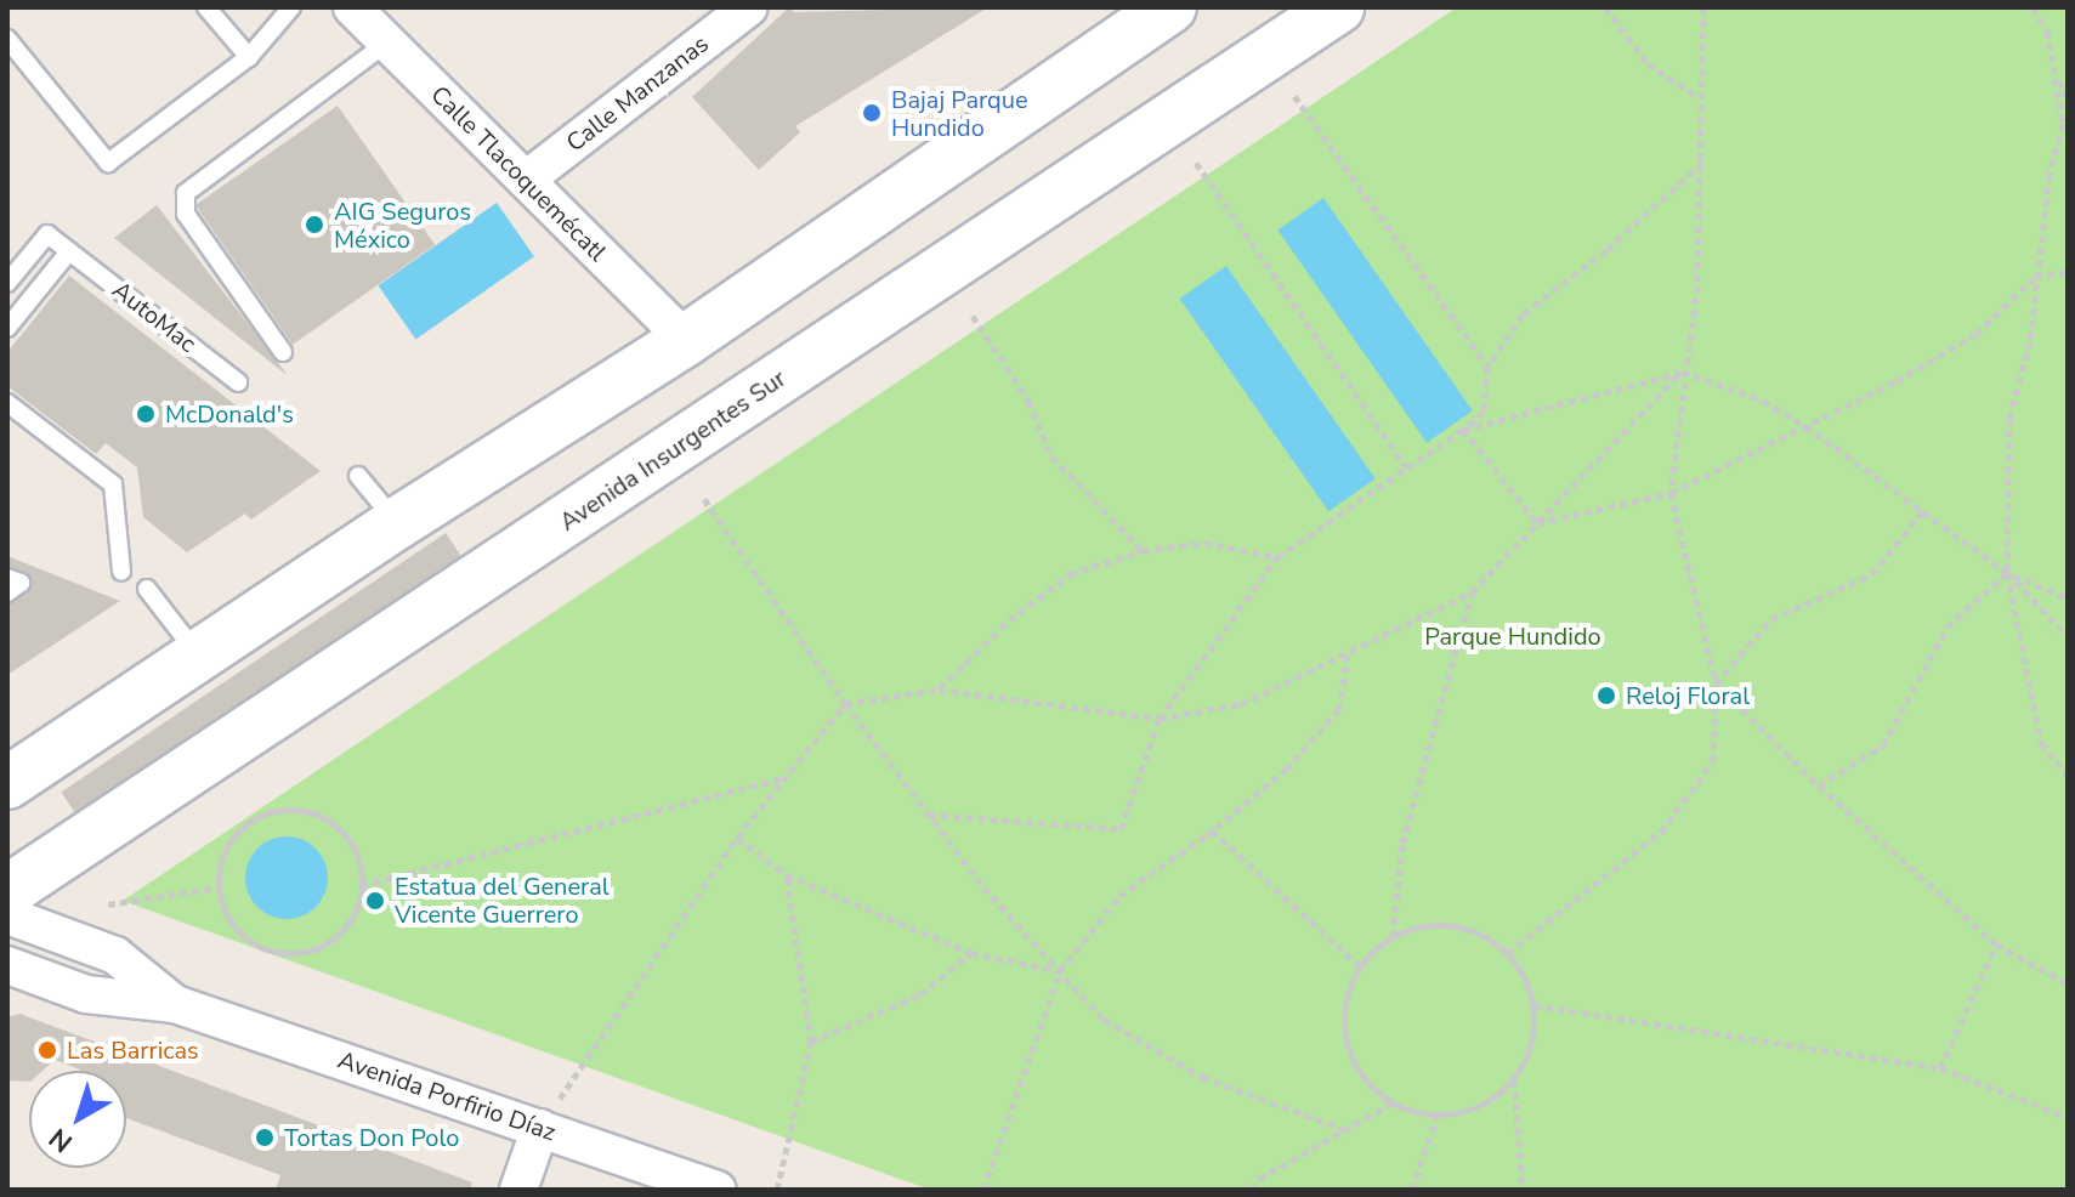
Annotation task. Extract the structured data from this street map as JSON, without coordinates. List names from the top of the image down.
{
  "streets": {
    "main road": ["Avenida Insurgentes Sur"],
    "street": ["Calle Manzanas", "Calle Tlacoquemécatl", "Avenida Porfirio Díaz"],
    "lane": ["AutoMac"]
  },
  "crossings": [
    ["Calle Manzanas", "Calle Tlacoquemécatl"]
  ],
  "parks": ["Parque Hundido"],
  "places": [
    "Bajaj Parque Hundido",
    "AIG Seguros México",
    "McDonald's",
    "Reloj Floral",
    "Estatua del General Vicente Guerrero",
    "Las Barricas",
    "Tortas Don Polo"
  ],
  "north": "bottom left"
}
